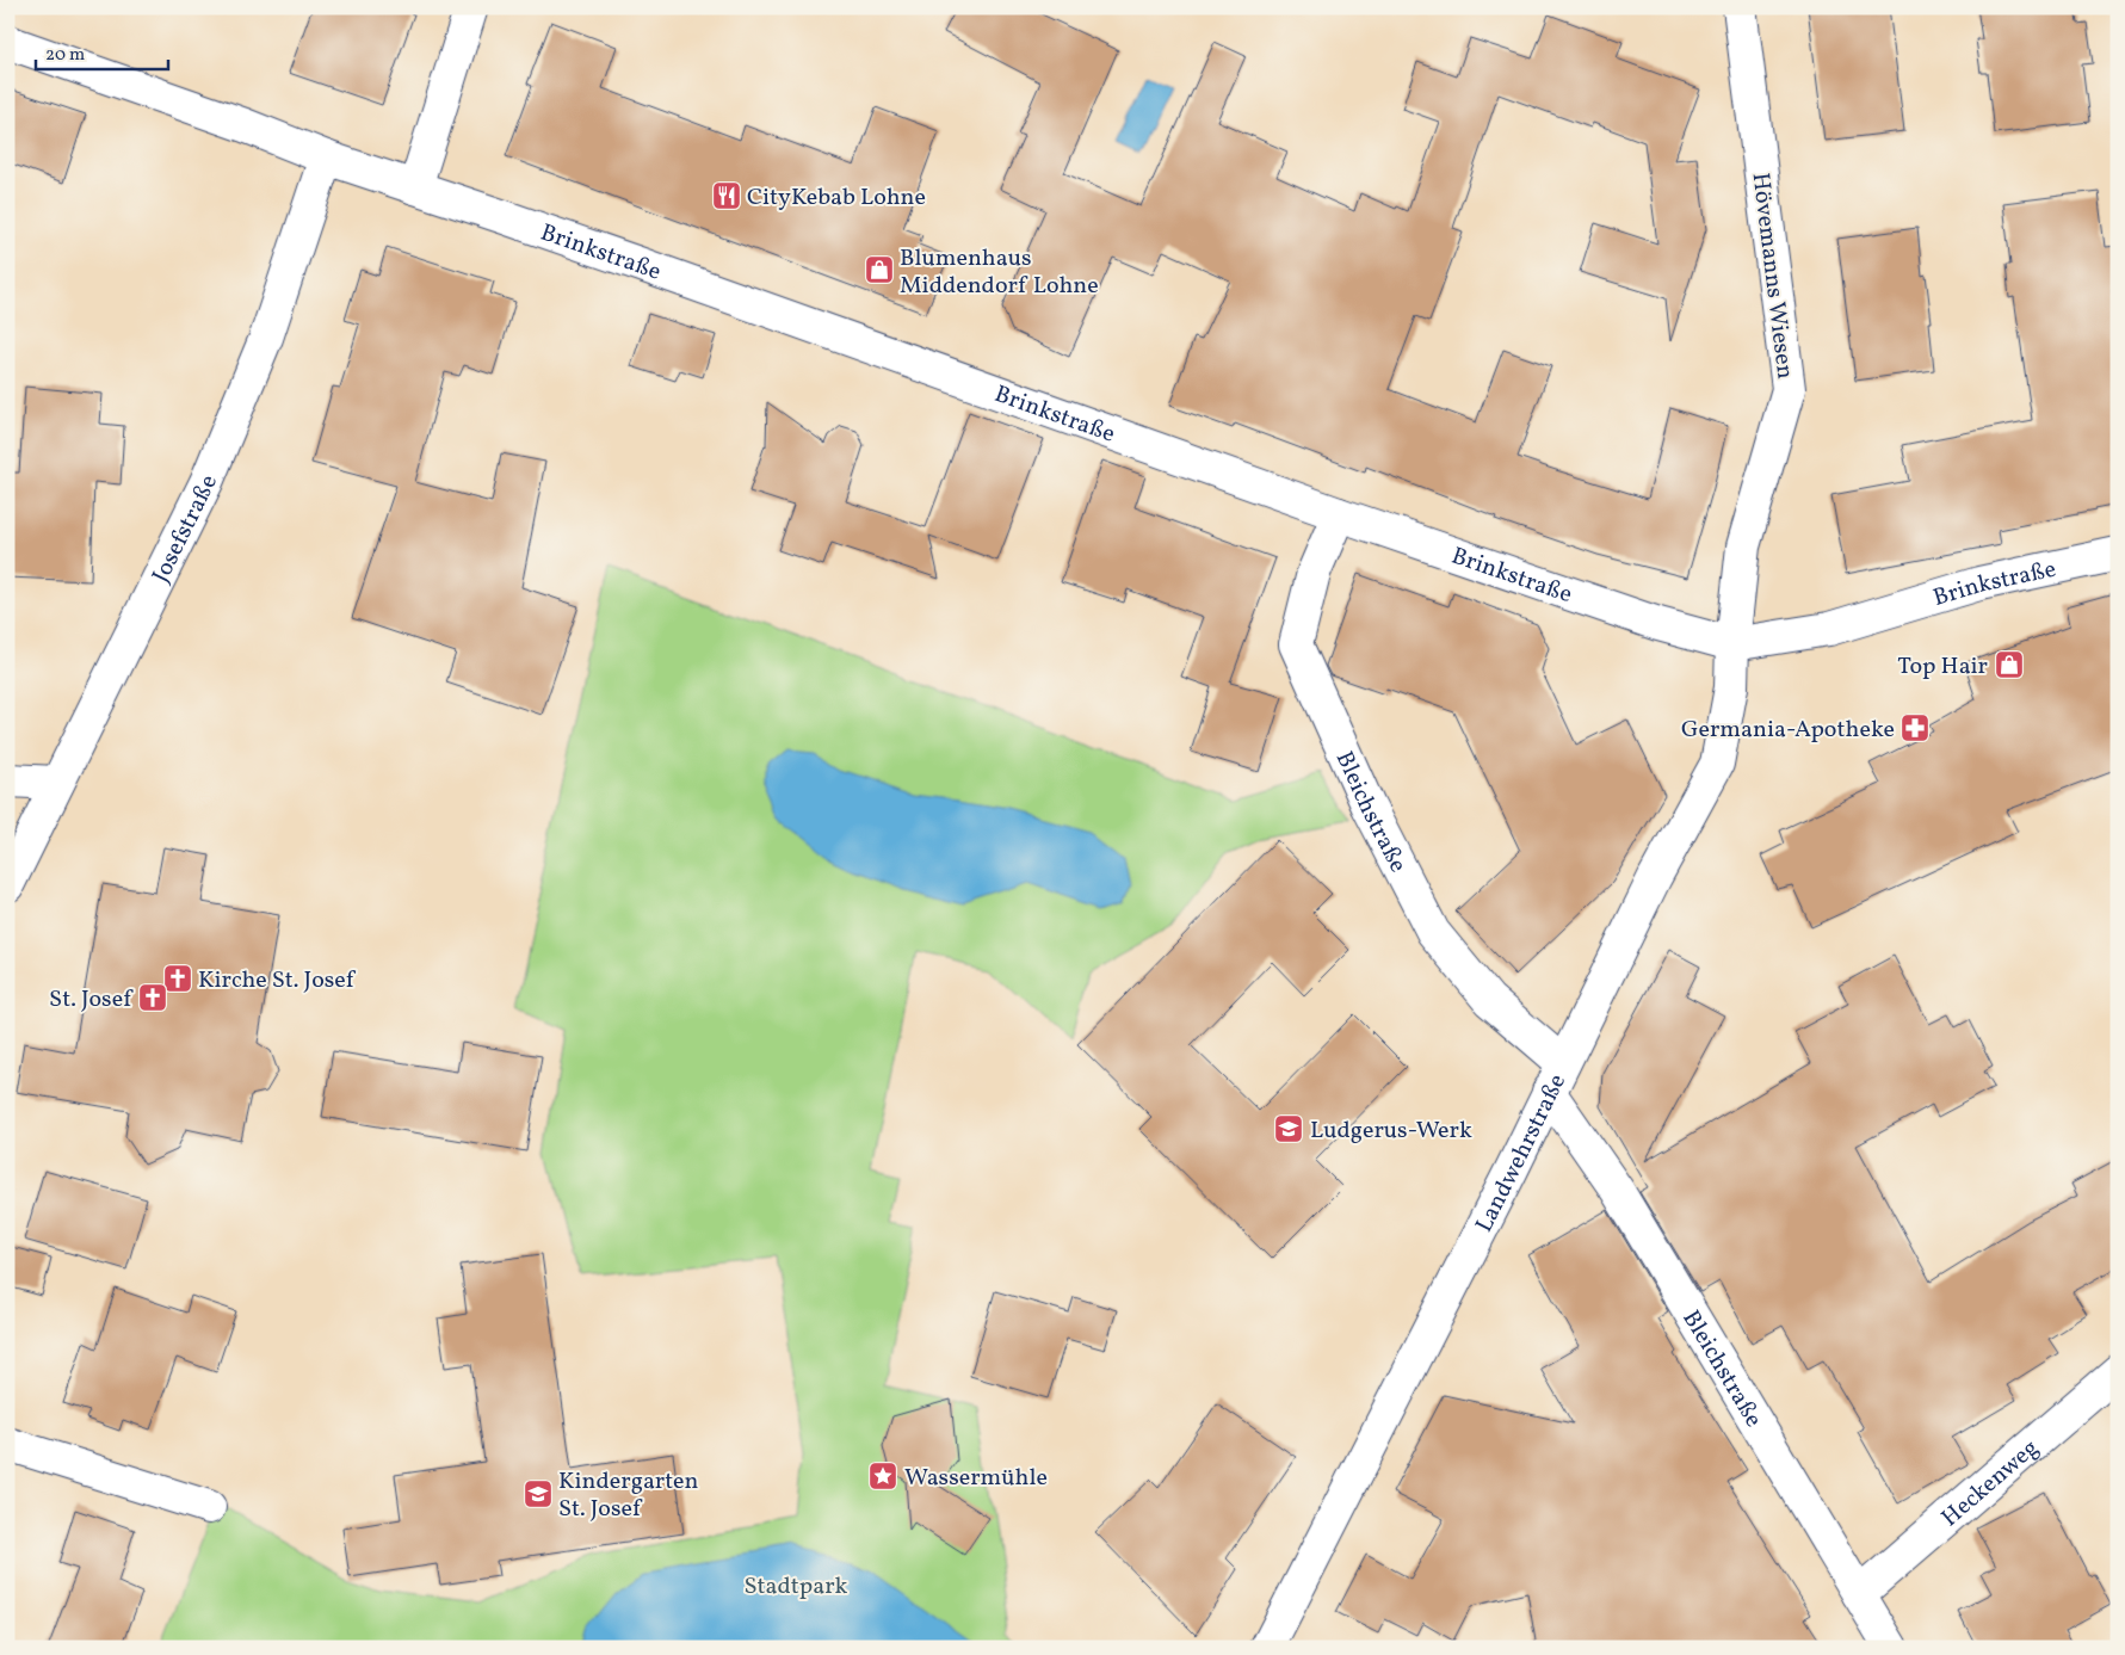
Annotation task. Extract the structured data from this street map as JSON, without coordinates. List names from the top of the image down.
{
  "streets": {
    "street": [
      "Brinkstraße",
      "Hövemanns Wiesen",
      "Josefstraße",
      "Bleichstraße",
      "Landwehrstraße",
      "Heckenweg"
    ]
  },
  "crossings": [
    ["Brinkstraße", "Hövemanns Wiesen"],
    ["Brinkstraße", "Josefstraße"],
    ["Brinkstraße", "Bleichstraße"],
    ["Brinkstraße", "Landwehrstraße"],
    ["Hövemanns Wiesen", "Landwehrstraße"],
    ["Bleichstraße", "Landwehrstraße"],
    ["Bleichstraße", "Heckenweg"]
  ],
  "parks": ["Stadtpark"],
  "places": {
    "restaurant": ["CityKebab Lohne"],
    "shop": ["Blumenhaus Middendorf Lohne", "Top Hair"],
    "pharmacy": ["Germania-Apotheke"],
    "church": ["Kirche St. Josef", "St. Josef"],
    "school or university": ["Ludgerus-Werk", "Kindergarten St. Josef"],
    "place": ["Wassermühle"]
  },
  "scale_bar": "20 m"
}
